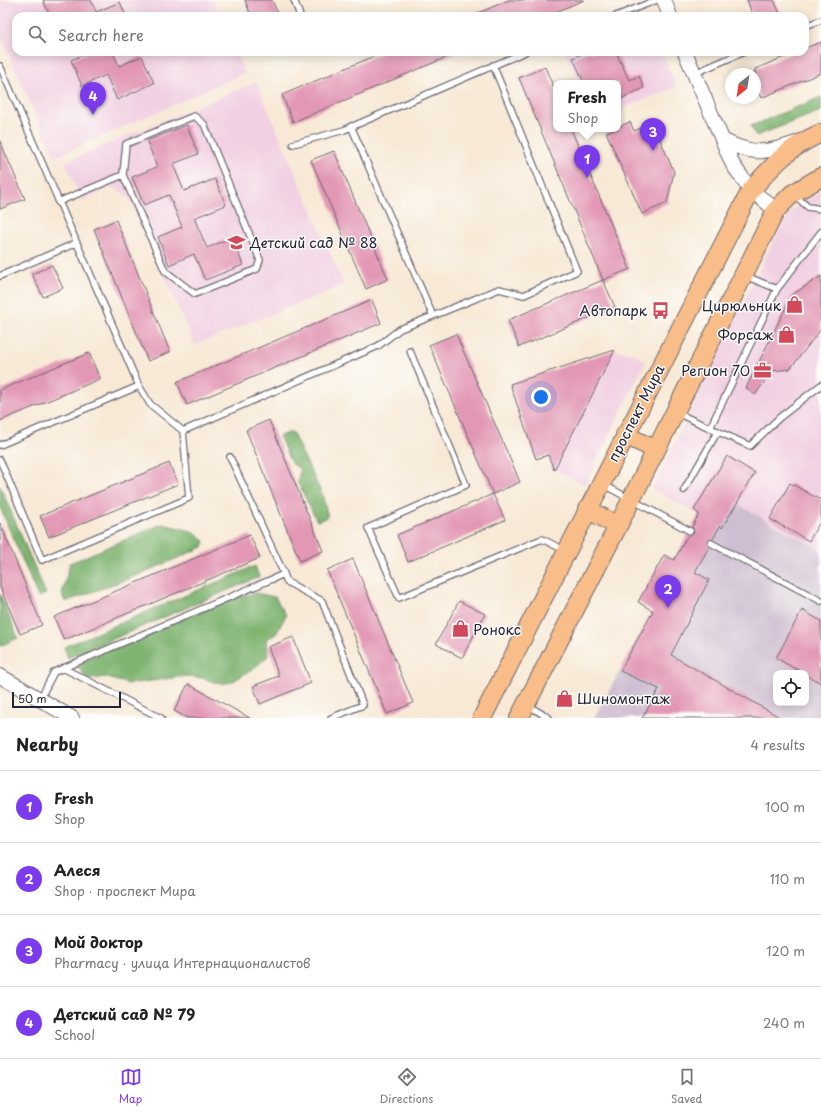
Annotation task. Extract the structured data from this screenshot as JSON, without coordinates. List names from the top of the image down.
{
  "streets": {
    "main road": ["проспект Мира"]
  },
  "places": {
    "school or university": ["Детский сад № 88"],
    "shop": [
      "Цирюльник",
      "Форсаж",
      "Ронокс",
      "Шиномонтаж"
    ],
    "bus stop": ["Автопарк"],
    "office": ["Регион 70"]
  },
  "scale_bar": "50 m",
  "north": "bottom left",
  "page": {
    "search": "Search here",
    "popup": ["Fresh", "Shop"],
    "pins": [
      "4",
      "3",
      "1",
      "2"
    ],
    "scale": "50 m",
    "heading": ["Nearby", "4 results"],
    "list": [
      {
        "mark": "1",
        "name": "Fresh",
        "note": "Shop",
        "value": "100 m"
      },
      {
        "mark": "2",
        "name": "Алеся",
        "note": "Shop · проспект Мира",
        "value": "110 m"
      },
      {
        "mark": "3",
        "name": "Мой доктор",
        "note": "Pharmacy · улица Интернационалистов",
        "value": "120 m"
      },
      {
        "mark": "4",
        "name": "Детский сад № 79",
        "note": "School",
        "value": "240 m"
      }
    ],
    "nav": ["Map", "Directions", "Saved"]
  }
}
